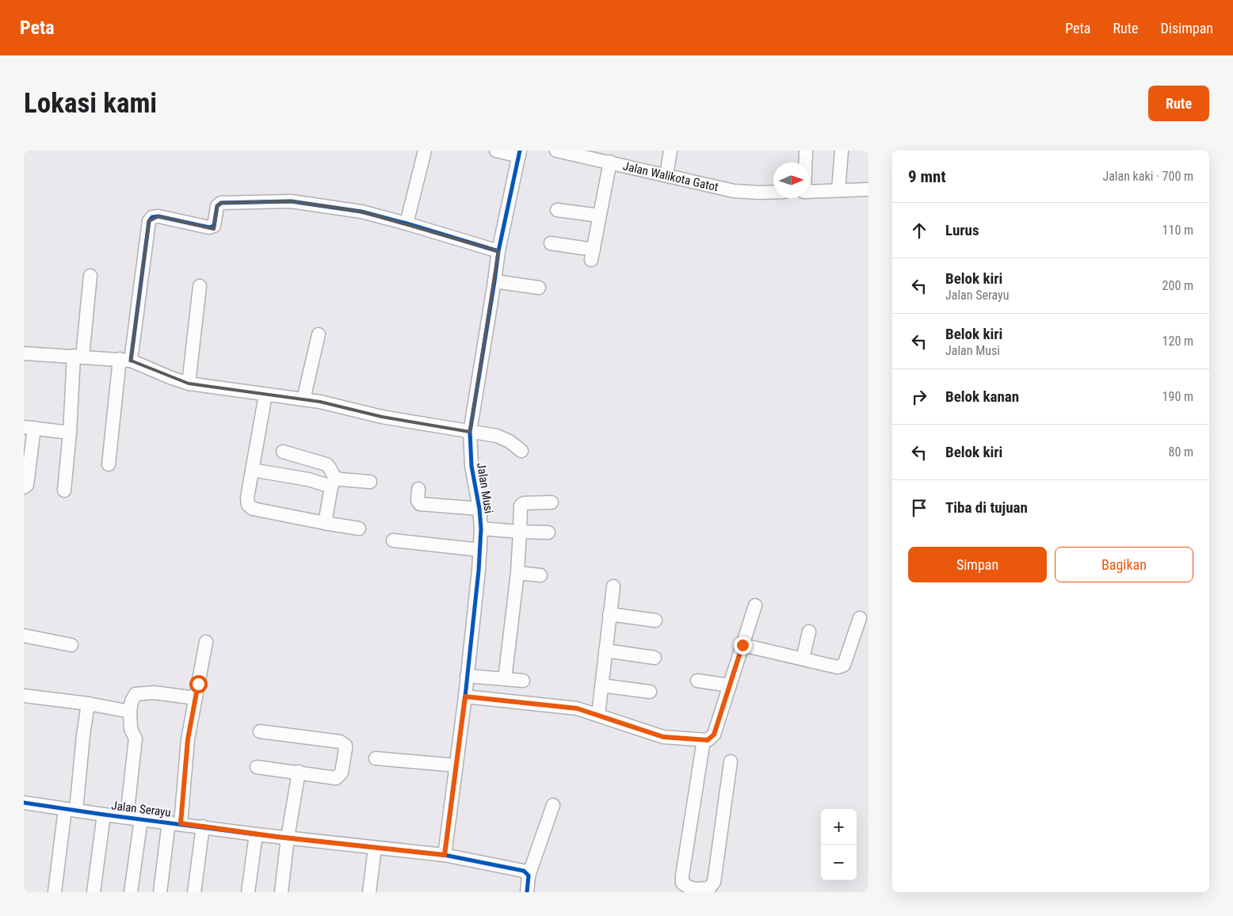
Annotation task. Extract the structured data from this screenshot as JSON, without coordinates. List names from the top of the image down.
{
  "streets": {
    "street": ["Jalan Walikota Gatot", "Jalan Musi", "Jalan Serayu"]
  },
  "crossings": [
    ["Jalan Musi", "Jalan Serayu"]
  ],
  "north": "right",
  "page": {
    "header": "Peta",
    "nav": ["Peta", "Rute", "Disimpan"],
    "buttons": [
      "Rute",
      ["Simpan", "Bagikan"]
    ],
    "title": "Lokasi kami",
    "heading": ["9 mnt", "Jalan kaki · 700 m"],
    "list": [
      ["Lurus", "110 m"],
      ["Belok kiri", "Jalan Serayu", "200 m"],
      ["Belok kiri", "Jalan Musi", "120 m"],
      ["Belok kanan", "190 m"],
      ["Belok kiri", "80 m"],
      "Tiba di tujuan"
    ],
    "map_buttons": ["+", "−"]
  }
}
